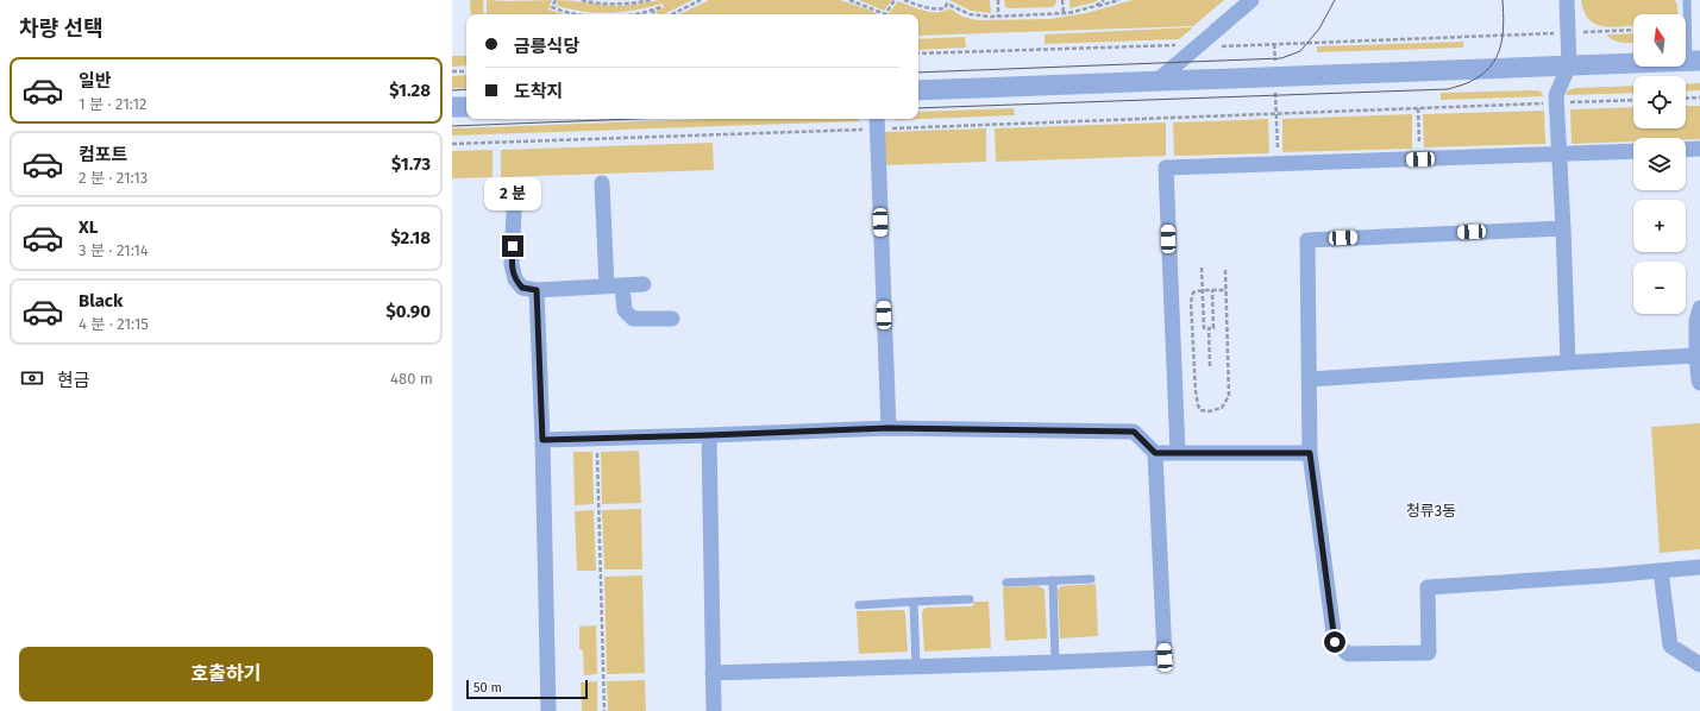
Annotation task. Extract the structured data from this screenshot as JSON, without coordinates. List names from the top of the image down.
{
  "districts": ["청류3동"],
  "scale_bar": "50 m",
  "north": "top",
  "page": {
    "heading": "차량 선택",
    "map_buttons": ["+", "−"],
    "banner": ["금릉식당", "도착지"],
    "list": [
      {
        "name": "일반",
        "note": "1 분 · 21:12",
        "value": "$1.28"
      },
      {
        "name": "컴포트",
        "note": "2 분 · 21:13",
        "value": "$1.73"
      },
      {
        "name": "XL",
        "note": "3 분 · 21:14",
        "value": "$2.18"
      },
      {
        "name": "Black",
        "note": "4 분 · 21:15",
        "value": "$0.90"
      }
    ],
    "bubble": "2 분",
    "pay": ["현금", "480 m"],
    "buttons": "호출하기",
    "scale": "50 m"
  }
}
